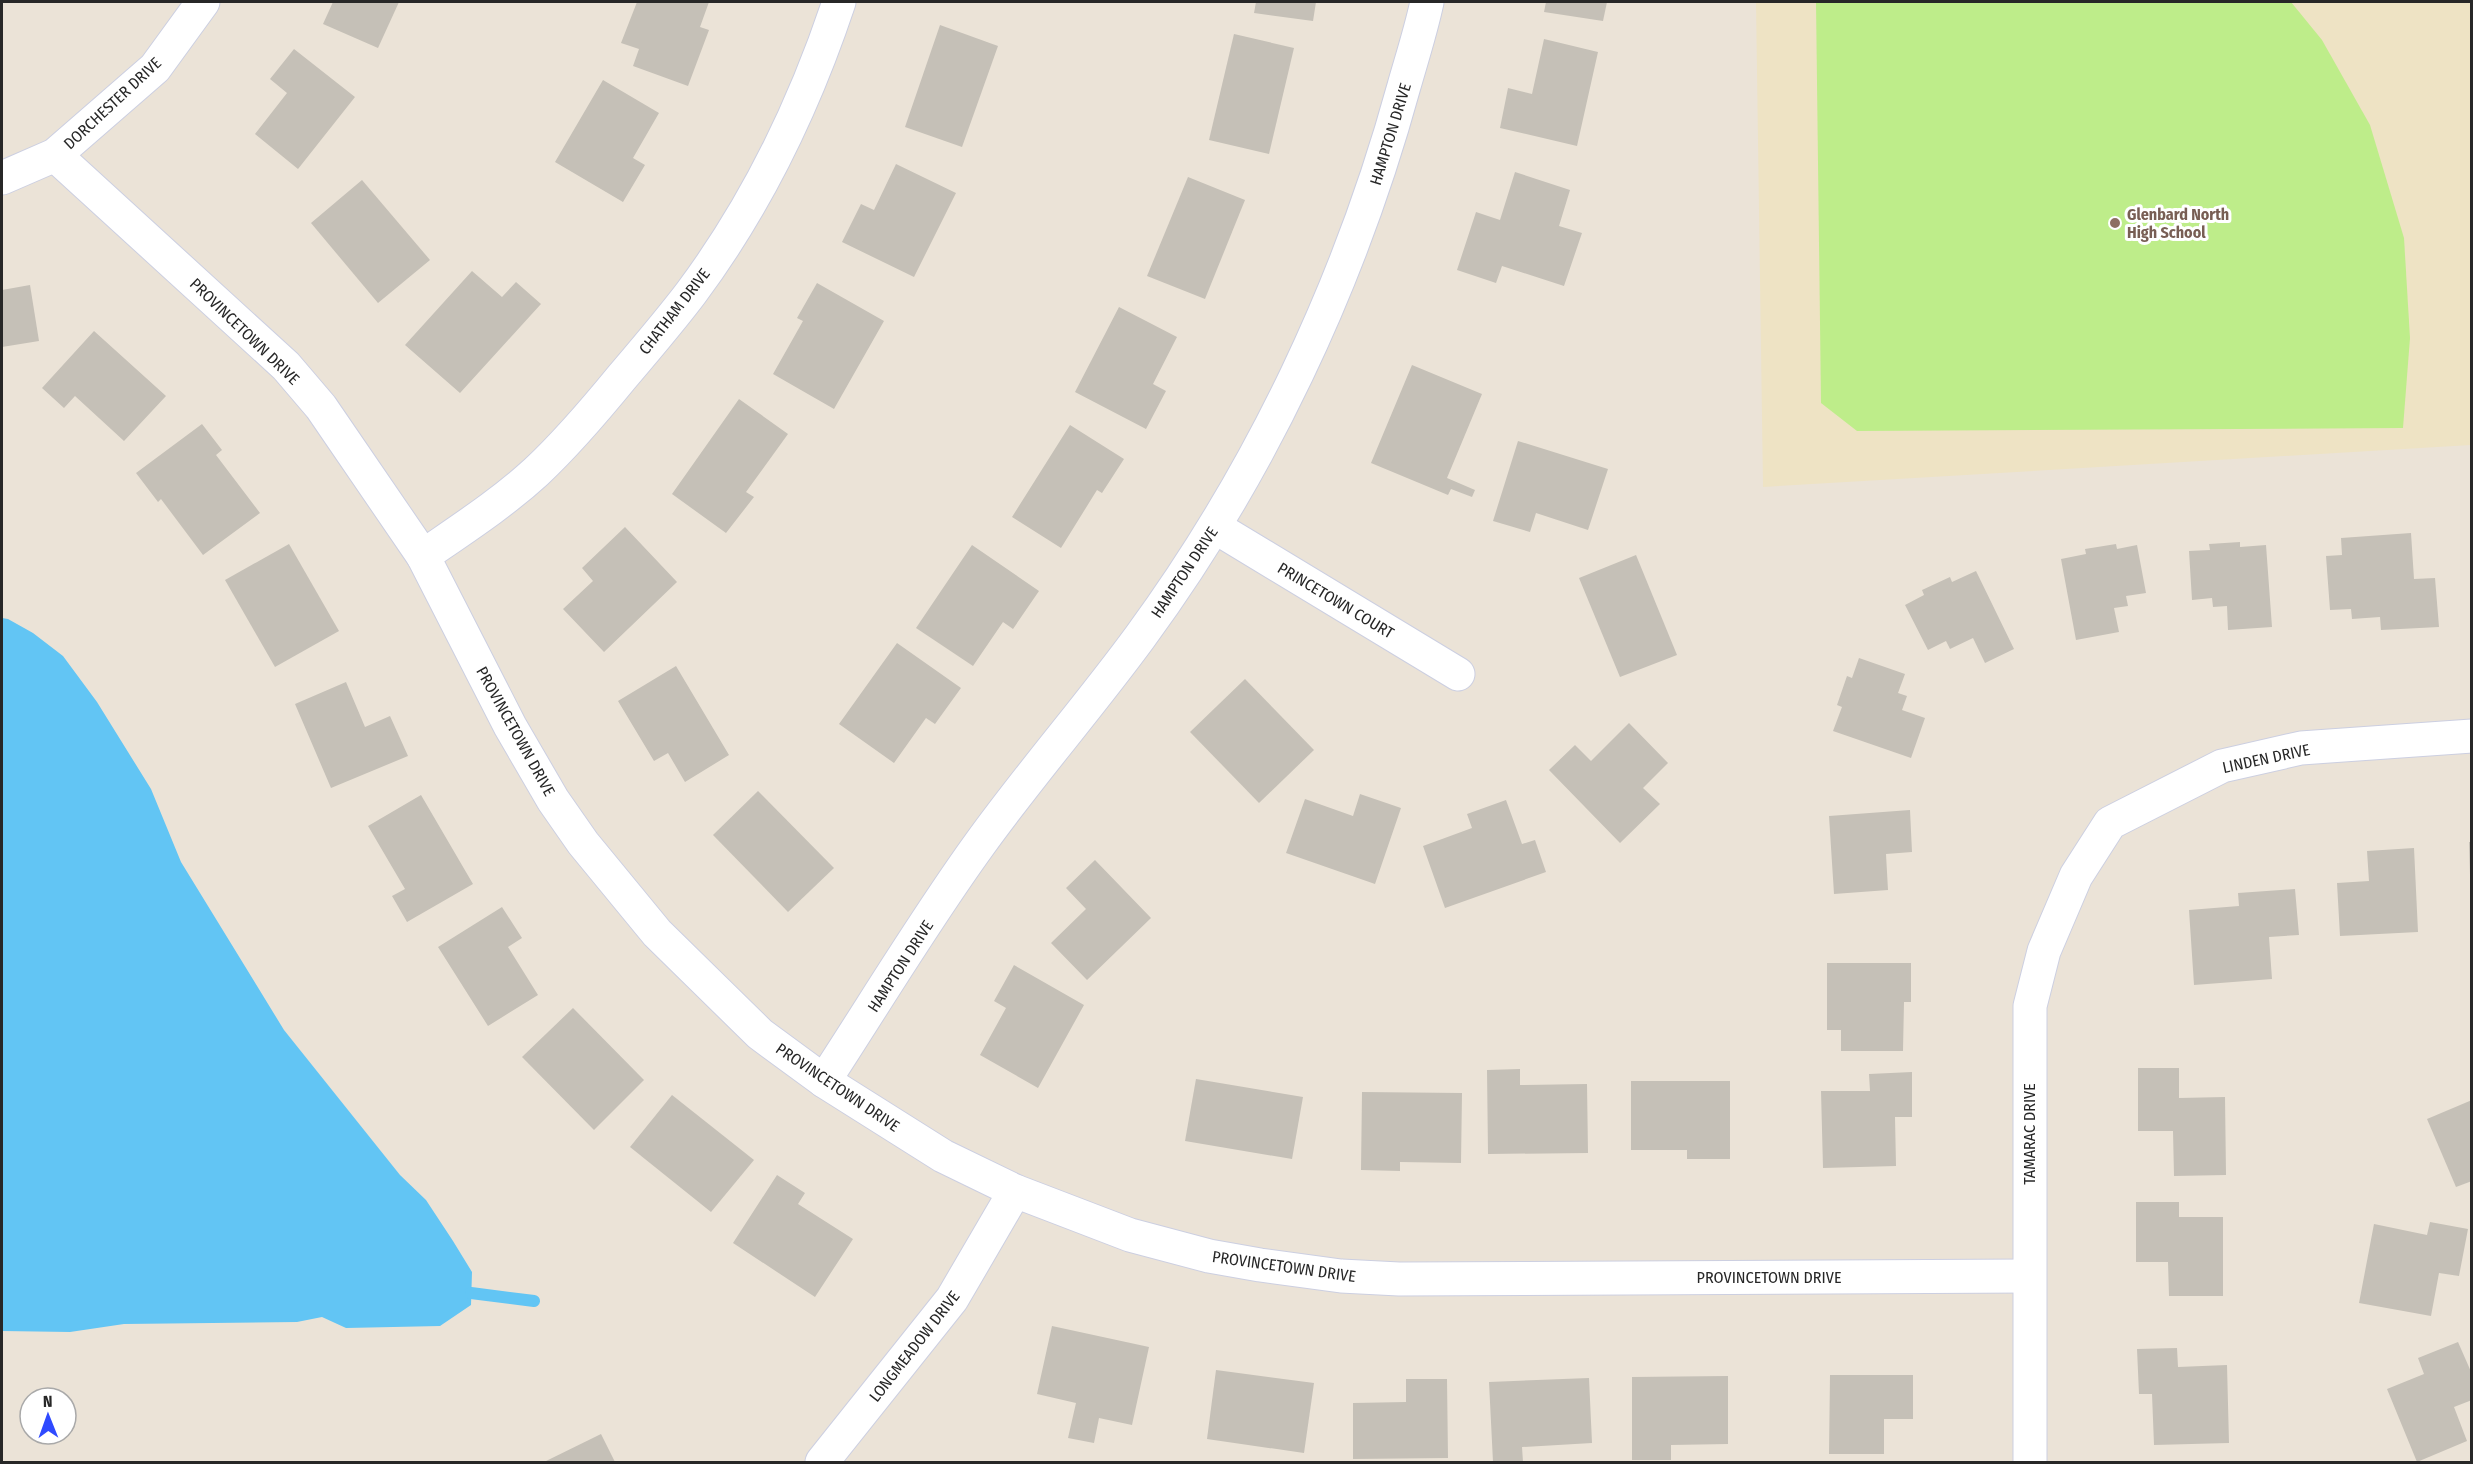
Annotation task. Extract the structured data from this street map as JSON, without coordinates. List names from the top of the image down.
{
  "streets": {
    "street": [
      "DORCHESTER DRIVE",
      "HAMPTON DRIVE",
      "CHATHAM DRIVE",
      "PROVINCETOWN DRIVE",
      "PRINCETOWN COURT",
      "LINDEN DRIVE",
      "TAMARAC DRIVE",
      "LONGMEADOW DRIVE"
    ]
  },
  "crossings": [
    ["DORCHESTER DRIVE", "PROVINCETOWN DRIVE"],
    ["HAMPTON DRIVE", "PROVINCETOWN DRIVE"],
    ["HAMPTON DRIVE", "PRINCETOWN COURT"],
    ["CHATHAM DRIVE", "PROVINCETOWN DRIVE"],
    ["PROVINCETOWN DRIVE", "TAMARAC DRIVE"],
    ["PROVINCETOWN DRIVE", "LONGMEADOW DRIVE"],
    ["LINDEN DRIVE", "TAMARAC DRIVE"]
  ],
  "places": ["Glenbard North High School"],
  "north": "top"
}
